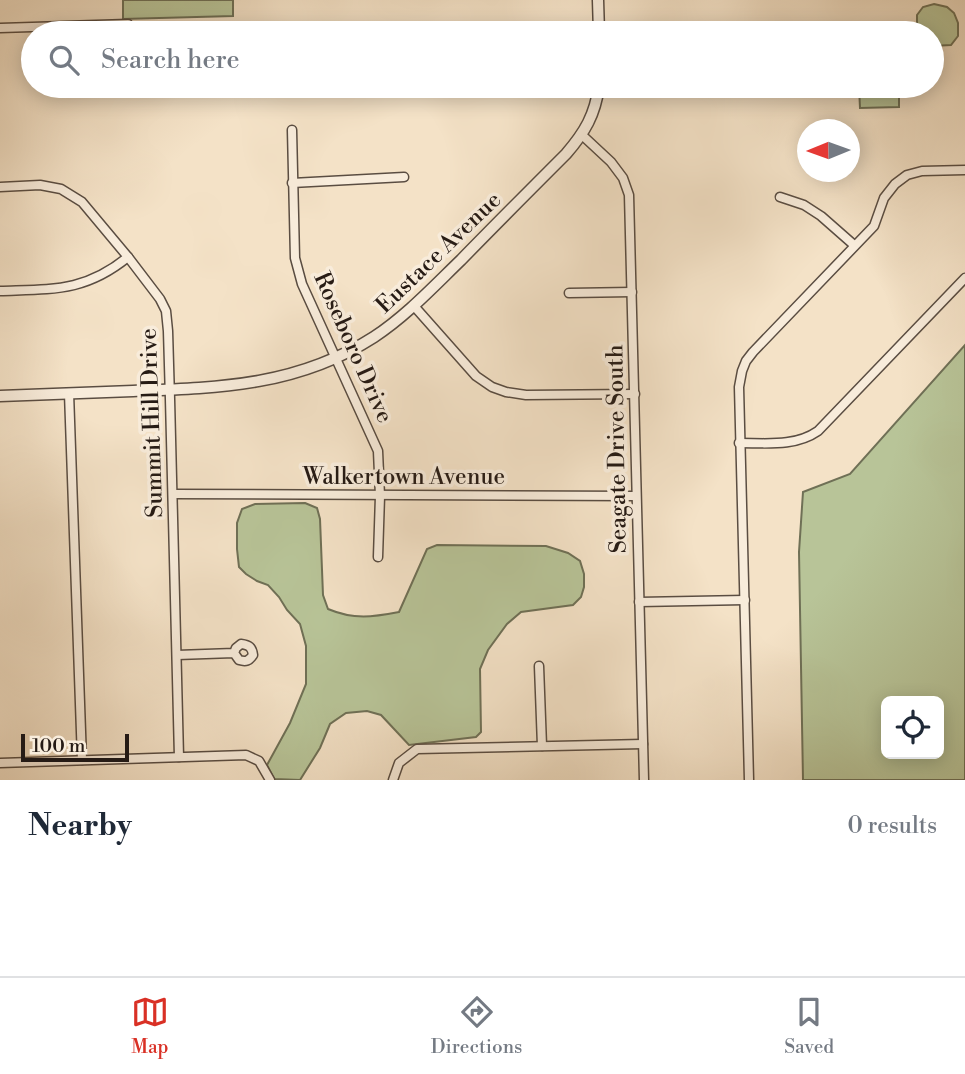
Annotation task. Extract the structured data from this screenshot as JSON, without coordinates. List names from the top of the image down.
{
  "streets": {
    "street": [
      "Eustace Avenue",
      "Roseboro Drive",
      "Summit Hill Drive",
      "Seagate Drive South",
      "Walkertown Avenue"
    ]
  },
  "crossings": [
    ["Eustace Avenue", "Roseboro Drive"],
    ["Eustace Avenue", "Summit Hill Drive"],
    ["Eustace Avenue", "Seagate Drive South"],
    ["Roseboro Drive", "Walkertown Avenue"],
    ["Summit Hill Drive", "Walkertown Avenue"],
    ["Seagate Drive South", "Walkertown Avenue"]
  ],
  "scale_bar": "100 m",
  "north": "left",
  "page": {
    "search": "Search here",
    "scale": "100 m",
    "heading": ["Nearby", "0 results"],
    "nav": ["Map", "Directions", "Saved"]
  }
}
